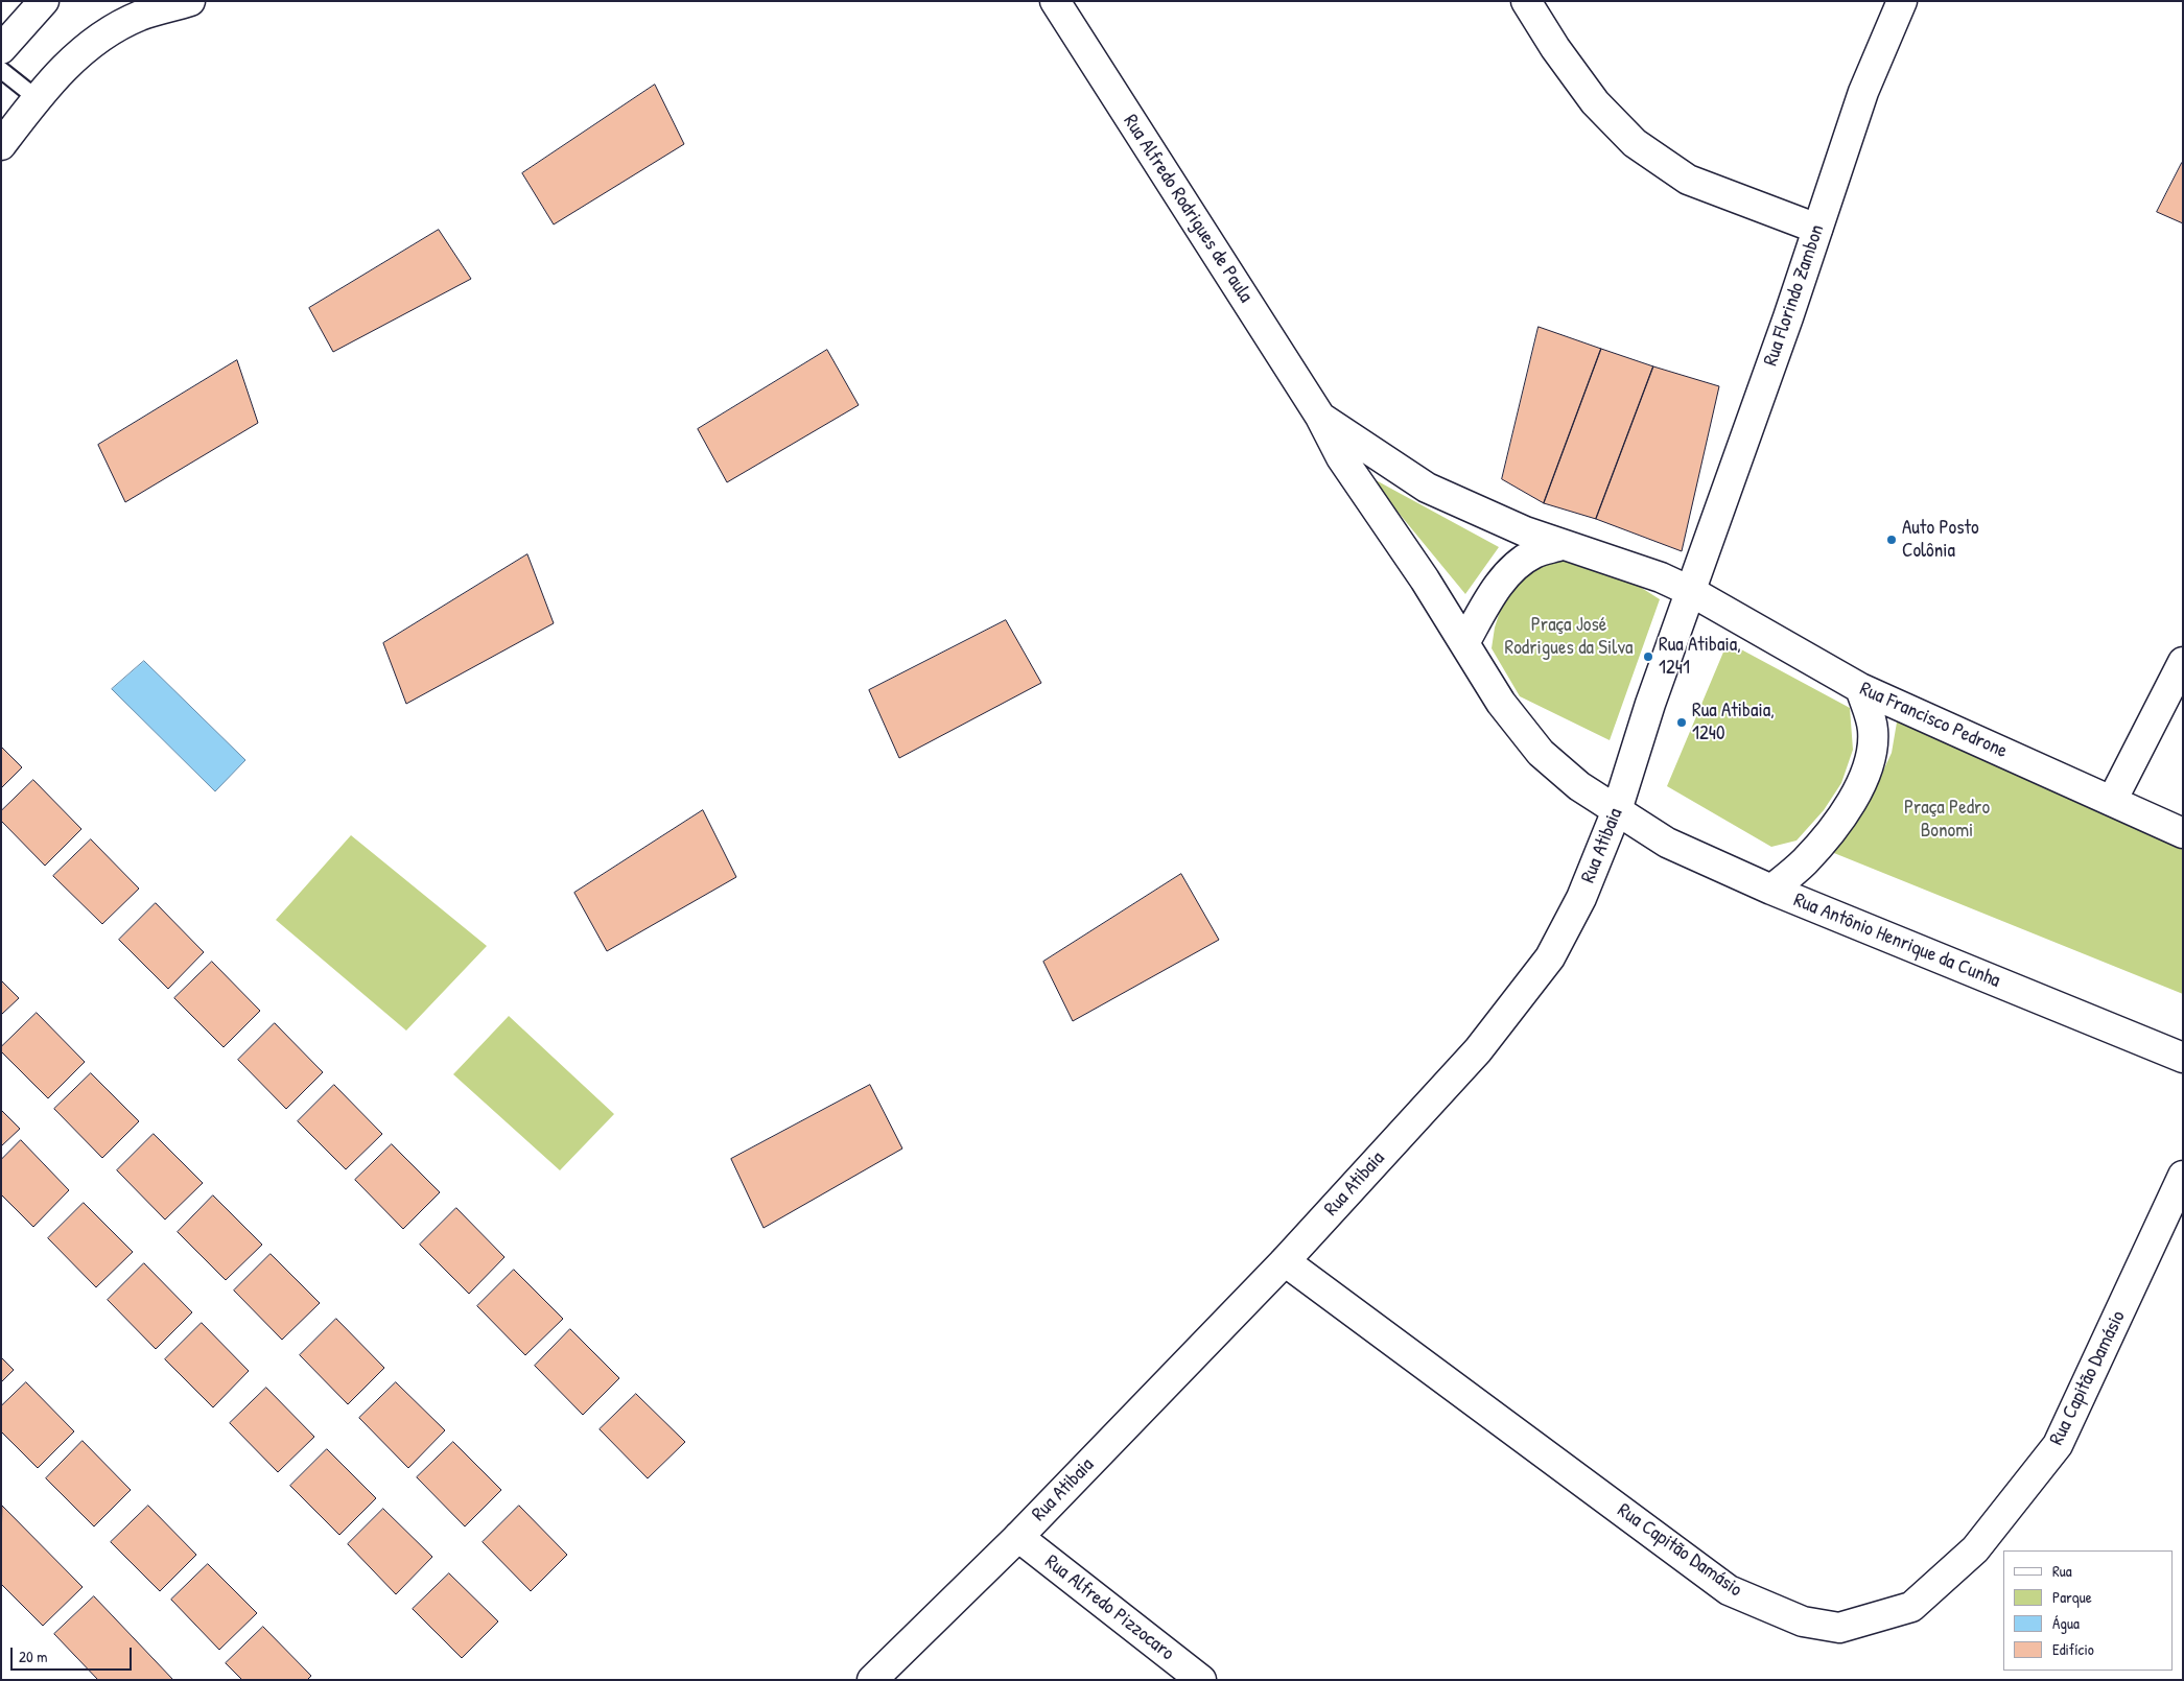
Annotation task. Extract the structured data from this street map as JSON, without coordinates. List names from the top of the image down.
{
  "streets": {
    "street": [
      "Rua Alfredo Rodrigues de Paula",
      "Rua Florindo Zambon",
      "Rua Francisco Pedrone",
      "Rua Atibaia",
      "Rua Antônio Henrique da Cunha",
      "Rua Capitão Damásio",
      "Rua Alfredo Pizzocaro"
    ]
  },
  "crossings": [
    ["Rua Alfredo Rodrigues de Paula", "Rua Florindo Zambon"],
    ["Rua Alfredo Rodrigues de Paula", "Rua Francisco Pedrone"],
    ["Rua Alfredo Rodrigues de Paula", "Rua Atibaia"],
    ["Rua Alfredo Rodrigues de Paula", "Rua Antônio Henrique da Cunha"],
    ["Rua Florindo Zambon", "Rua Francisco Pedrone"],
    ["Rua Florindo Zambon", "Rua Atibaia"],
    ["Rua Francisco Pedrone", "Rua Atibaia"],
    ["Rua Atibaia", "Rua Antônio Henrique da Cunha"],
    ["Rua Atibaia", "Rua Capitão Damásio"],
    ["Rua Atibaia", "Rua Alfredo Pizzocaro"]
  ],
  "parks": ["Praça José Rodrigues da Silva", "Praça Pedro Bonomi"],
  "places": ["Auto Posto Colônia", "Rua Atibaia, 1241", "Rua Atibaia, 1240"],
  "legend": [
    "Rua",
    "Parque",
    "Água",
    "Edifício"
  ],
  "scale_bar": "20 m"
}
